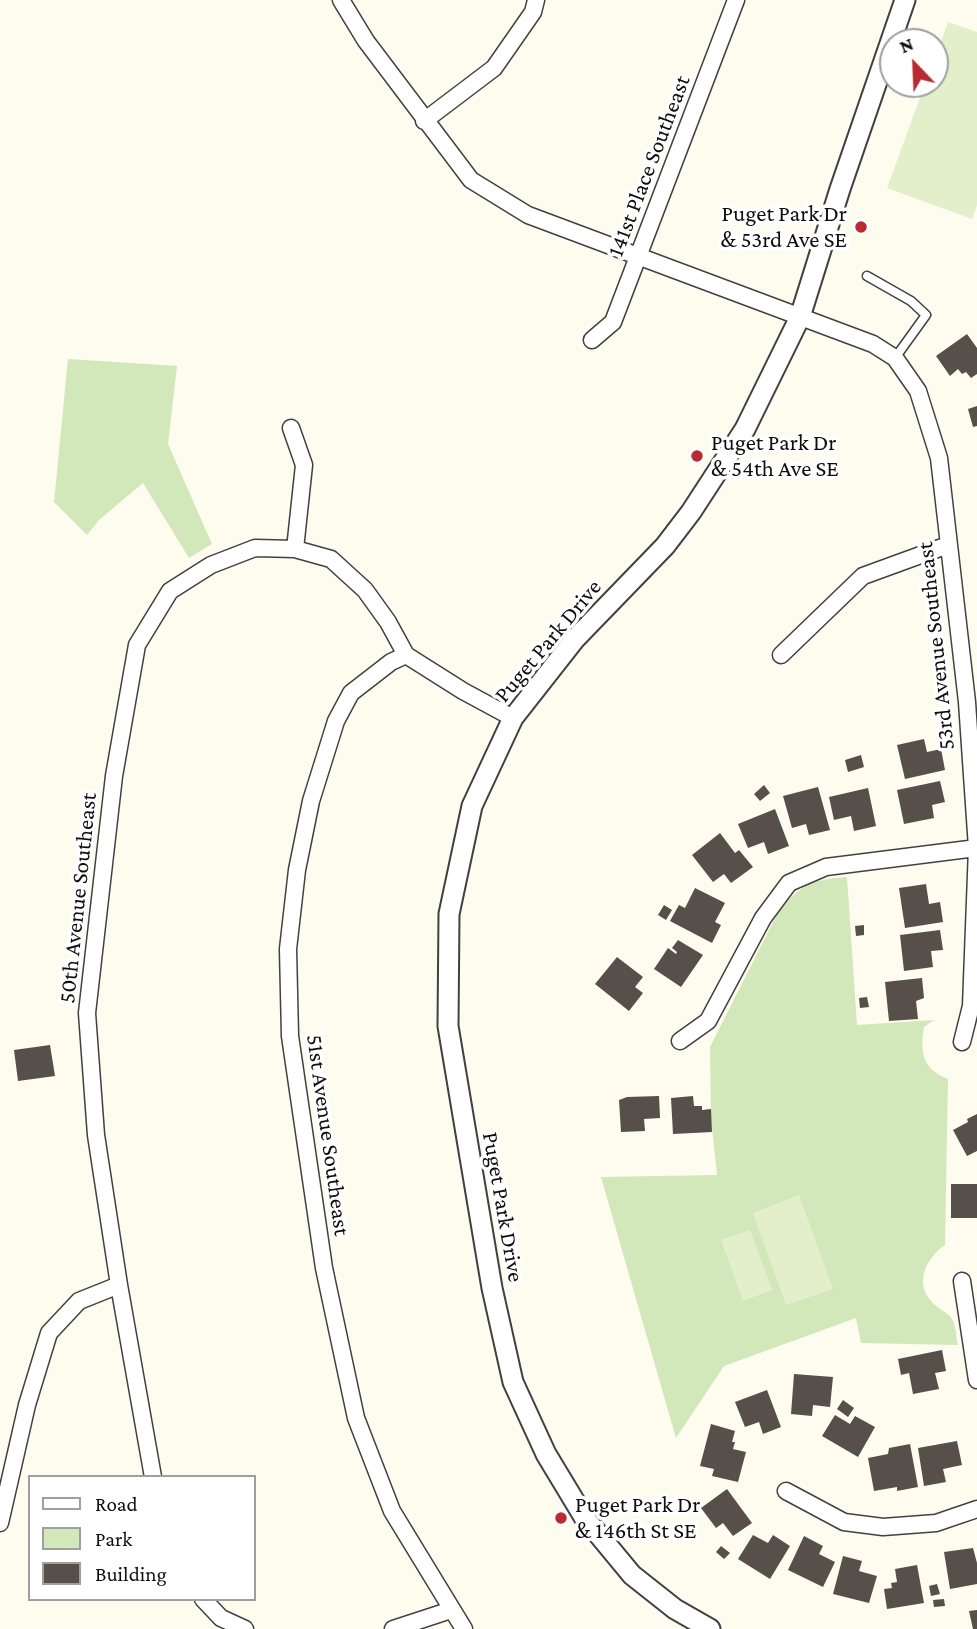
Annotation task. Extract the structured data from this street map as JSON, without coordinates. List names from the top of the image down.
{
  "streets": {
    "street": [
      "141st Place Southeast",
      "Puget Park Drive",
      "53rd Avenue Southeast",
      "50th Avenue Southeast",
      "51st Avenue Southeast"
    ]
  },
  "crossings": [
    ["141st Place Southeast", "53rd Avenue Southeast"],
    ["Puget Park Drive", "53rd Avenue Southeast"],
    ["50th Avenue Southeast", "51st Avenue Southeast"]
  ],
  "places": ["Puget Park Dr & 53rd Ave SE", "Puget Park Dr & 54th Ave SE", "Puget Park Dr & 146th St SE"],
  "legend": ["Road", "Park", "Building"],
  "north": "top left"
}
